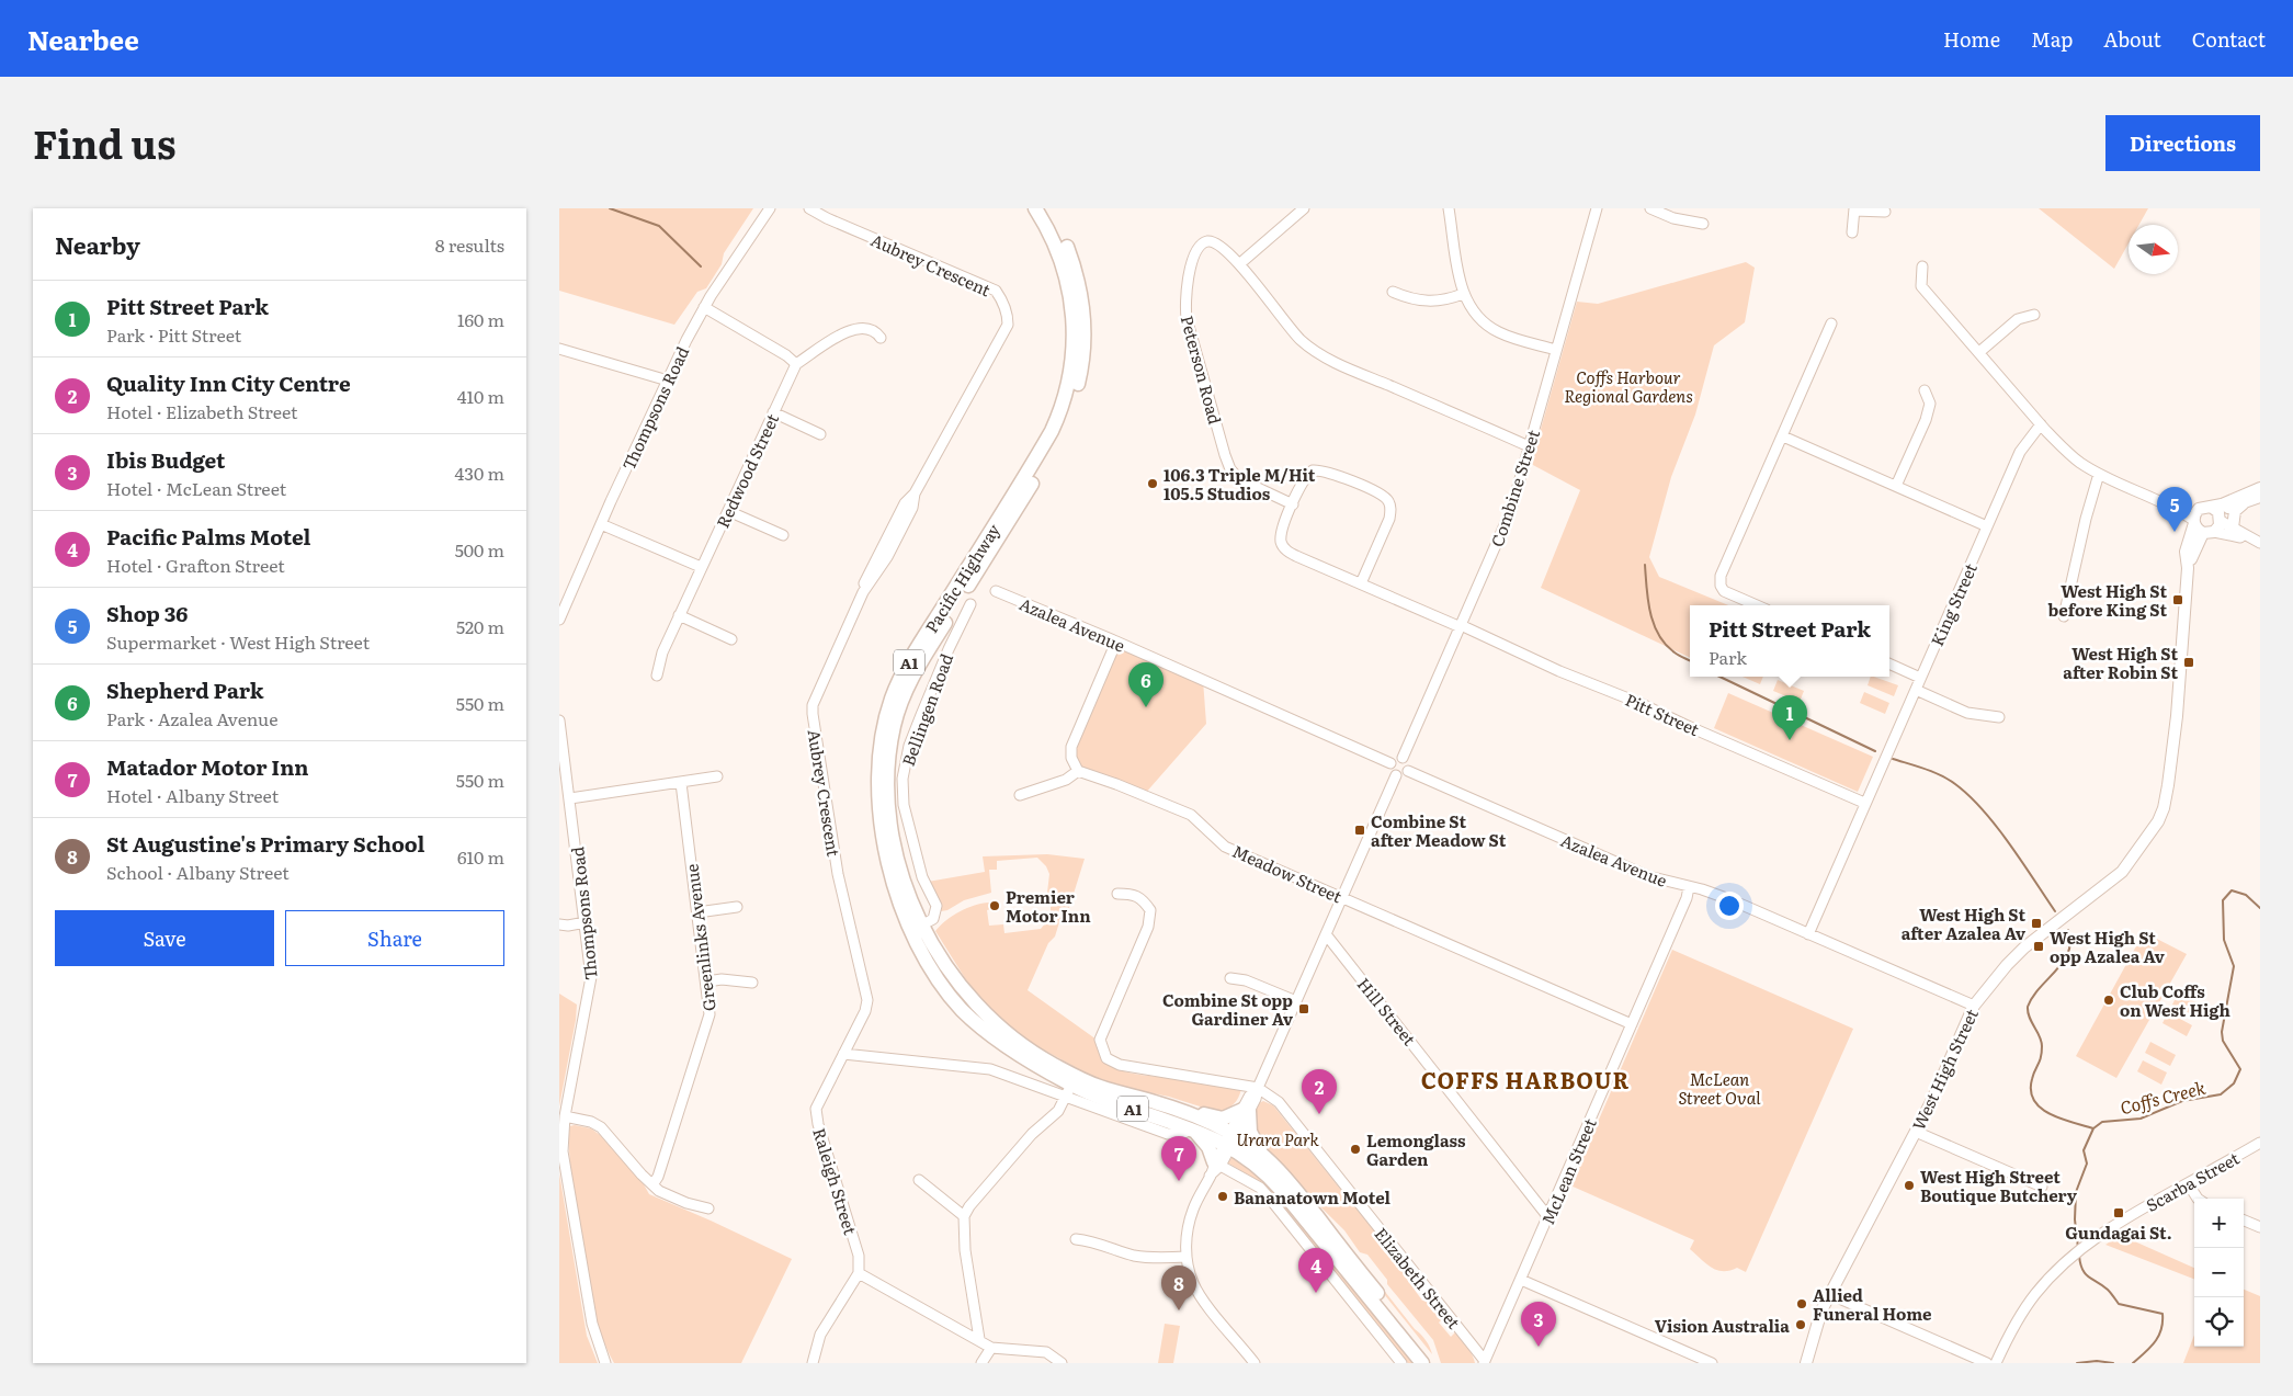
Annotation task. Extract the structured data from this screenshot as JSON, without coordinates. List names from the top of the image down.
{
  "streets": {
    "highway": ["Pacific Highway", "A1"],
    "main road": ["West High Street"],
    "street": [
      "Aubrey Crescent",
      "Peterson Road",
      "Thompsons Road",
      "Redwood Street",
      "Combine Street",
      "King Street",
      "Azalea Avenue",
      "Bellingen Road",
      "Pitt Street",
      "Meadow Street",
      "Greenlinks Avenue",
      "Hill Street",
      "McLean Street",
      "Raleigh Street",
      "Scarba Street",
      "Elizabeth Street"
    ]
  },
  "crossings": [
    ["Aubrey Crescent", "Raleigh Street"],
    ["Peterson Road", "Pitt Street"],
    ["Combine Street", "Azalea Avenue"],
    ["Combine Street", "Pitt Street"],
    ["Pacific Highway", "A1"],
    ["Pacific Highway", "Bellingen Road"],
    ["King Street", "Azalea Avenue"],
    ["King Street", "Pitt Street"],
    ["Azalea Avenue", "West High Street"],
    ["Azalea Avenue", "McLean Street"],
    ["Meadow Street", "McLean Street"],
    ["Hill Street", "McLean Street"],
    ["McLean Street", "Elizabeth Street"]
  ],
  "districts": ["COFFS HARBOUR"],
  "water": ["Coffs Creek"],
  "parks": ["Coffs Harbour Regional Gardens", "McLean Street Oval", "Urara Park"],
  "places": {
    "other": [
      "106.3 Triple M/Hit 105.5 Studios",
      "Premier Motor Inn",
      "Club Coffs on West High",
      "Lemonglass Garden",
      "West High Street Boutique Butchery",
      "Bananatown Motel",
      "Allied Funeral Home",
      "Vision Australia"
    ],
    "transit": [
      "West High St before King St",
      "West High St after Robin St",
      "Combine St after Meadow St",
      "West High St after Azalea Av",
      "West High St opp Azalea Av",
      "Combine St opp Gardiner Av",
      "Gundagai St."
    ]
  },
  "north": "right",
  "page": {
    "header": "Nearbee",
    "nav": [
      "Home",
      "Map",
      "About",
      "Contact"
    ],
    "title": "Find us",
    "buttons": [
      "Directions",
      ["Save", "Share"]
    ],
    "heading": ["Nearby", "8 results"],
    "list": [
      {
        "mark": "1",
        "name": "Pitt Street Park",
        "note": "Park · Pitt Street",
        "value": "160 m"
      },
      {
        "mark": "2",
        "name": "Quality Inn City Centre",
        "note": "Hotel · Elizabeth Street",
        "value": "410 m"
      },
      {
        "mark": "3",
        "name": "Ibis Budget",
        "note": "Hotel · McLean Street",
        "value": "430 m"
      },
      {
        "mark": "4",
        "name": "Pacific Palms Motel",
        "note": "Hotel · Grafton Street",
        "value": "500 m"
      },
      {
        "mark": "5",
        "name": "Shop 36",
        "note": "Supermarket · West High Street",
        "value": "520 m"
      },
      {
        "mark": "6",
        "name": "Shepherd Park",
        "note": "Park · Azalea Avenue",
        "value": "550 m"
      },
      {
        "mark": "7",
        "name": "Matador Motor Inn",
        "note": "Hotel · Albany Street",
        "value": "550 m"
      },
      {
        "mark": "8",
        "name": "St Augustine's Primary School",
        "note": "School · Albany Street",
        "value": "610 m"
      }
    ],
    "pins": [
      "5",
      "6",
      "1",
      "2",
      "7",
      "4",
      "8",
      "3"
    ],
    "popup": ["Pitt Street Park", "Park"],
    "map_buttons": ["+", "−"]
  }
}
